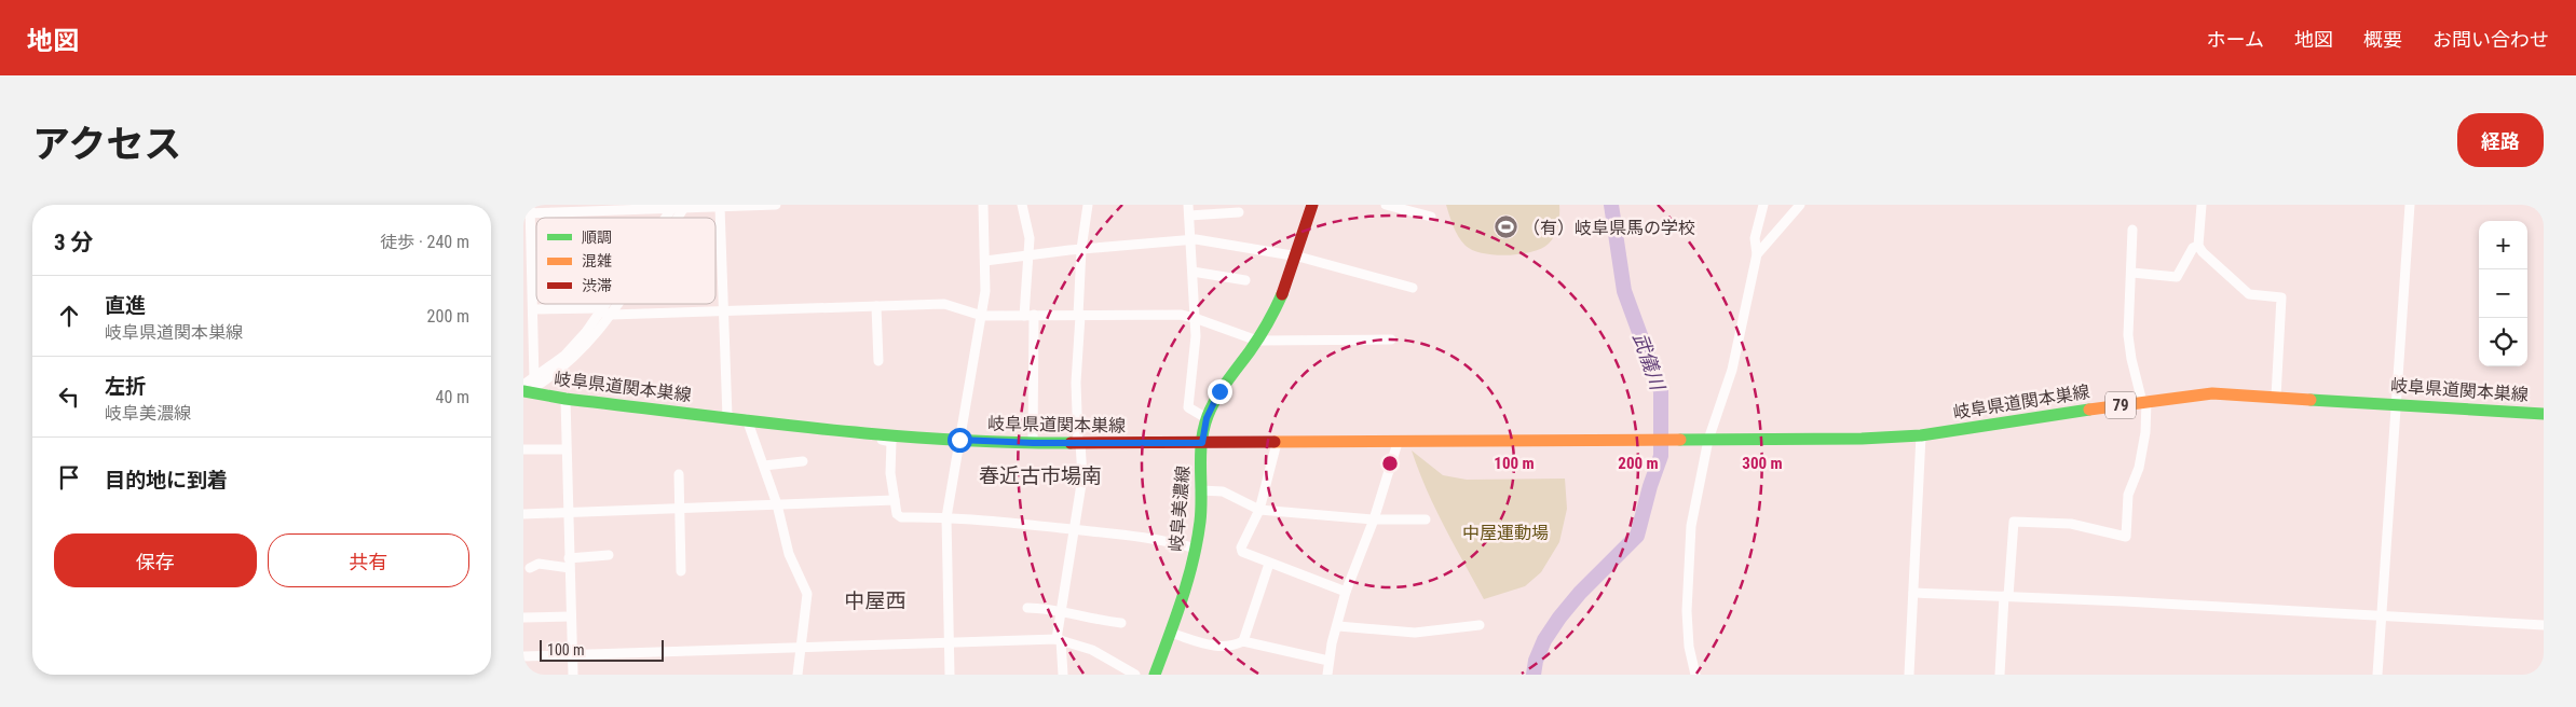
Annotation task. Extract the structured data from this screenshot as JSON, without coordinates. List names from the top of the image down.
{
  "streets": {
    "main road": ["岐阜県道関本巣線", "79", "岐阜美濃線"]
  },
  "crossings": [
    ["岐阜県道関本巣線", "岐阜美濃線"]
  ],
  "districts": ["春近古市場南", "中屋西"],
  "water": ["武儀川"],
  "parks": ["中屋運動場"],
  "places": {
    "sports": ["（有）岐阜県馬の学校"]
  },
  "legend": ["順調", "混雑", "渋滞"],
  "scale_bar": "100 m",
  "page": {
    "header": "地図",
    "nav": [
      "ホーム",
      "地図",
      "概要",
      "お問い合わせ"
    ],
    "title": "アクセス",
    "buttons": [
      "経路",
      ["保存", "共有"]
    ],
    "heading": ["3 分", "徒歩 · 240 m"],
    "map_buttons": ["+", "−"],
    "list": [
      ["直進", "岐阜県道関本巣線", "200 m"],
      ["左折", "岐阜美濃線", "40 m"],
      "目的地に到着"
    ],
    "scale": "100 m"
  },
  "rings": ["100 m", "200 m", "300 m"]
}
